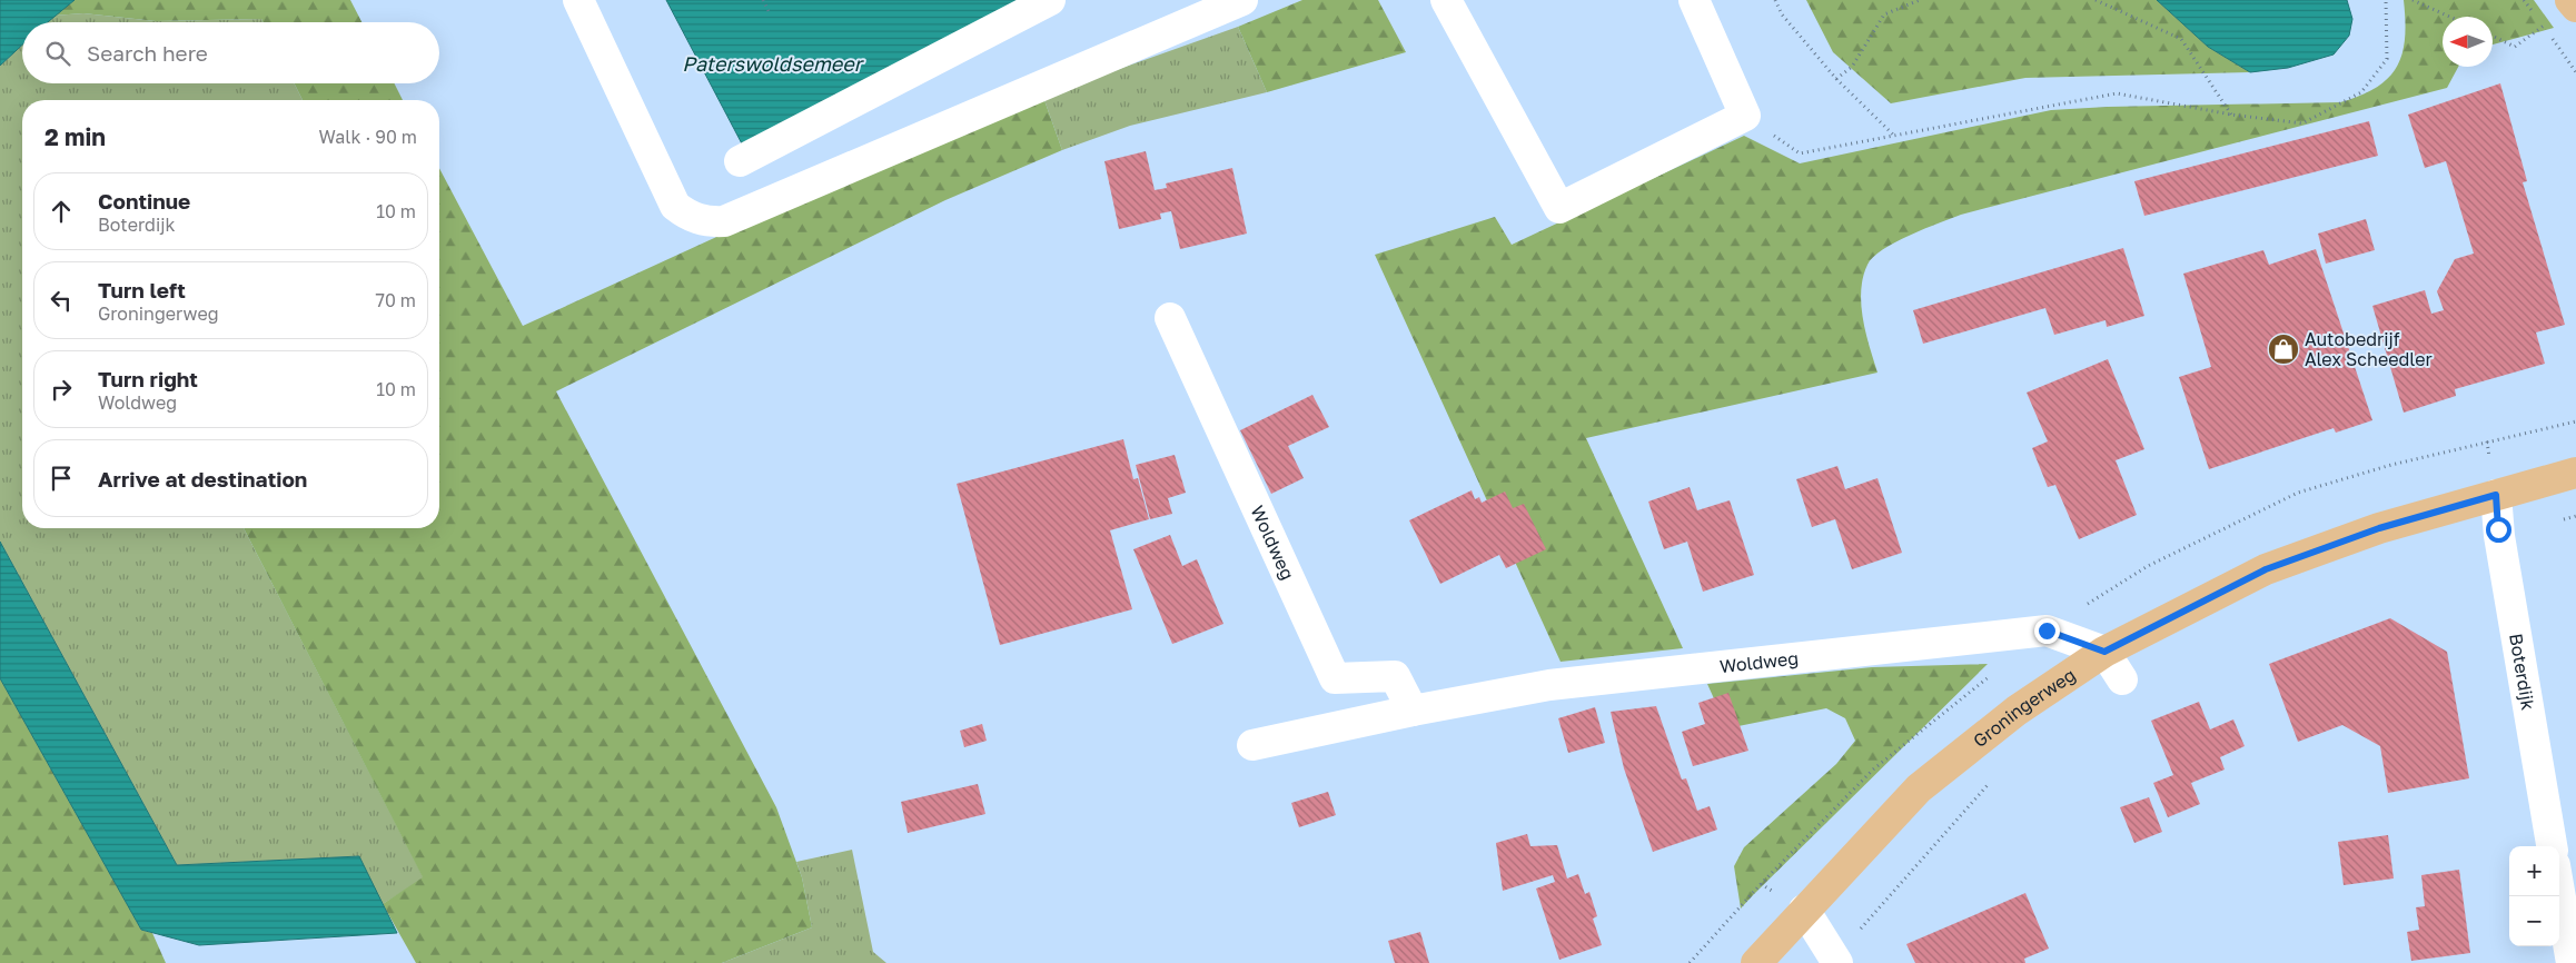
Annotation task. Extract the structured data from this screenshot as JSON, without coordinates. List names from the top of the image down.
{
  "streets": {
    "main road": ["Groningerweg"],
    "street": ["Woldweg", "Boterdijk"]
  },
  "crossings": [
    ["Woldweg", "Groningerweg"],
    ["Boterdijk", "Groningerweg"]
  ],
  "water": ["Paterswoldsemeer"],
  "places": {
    "shop": ["Autobedrijf Alex Scheedler"]
  },
  "north": "left",
  "page": {
    "search": "Search here",
    "heading": ["2 min", "Walk · 90 m"],
    "list": [
      ["Continue", "Boterdijk", "10 m"],
      ["Turn left", "Groningerweg", "70 m"],
      ["Turn right", "Woldweg", "10 m"],
      "Arrive at destination"
    ],
    "map_buttons": ["+", "−"]
  }
}
